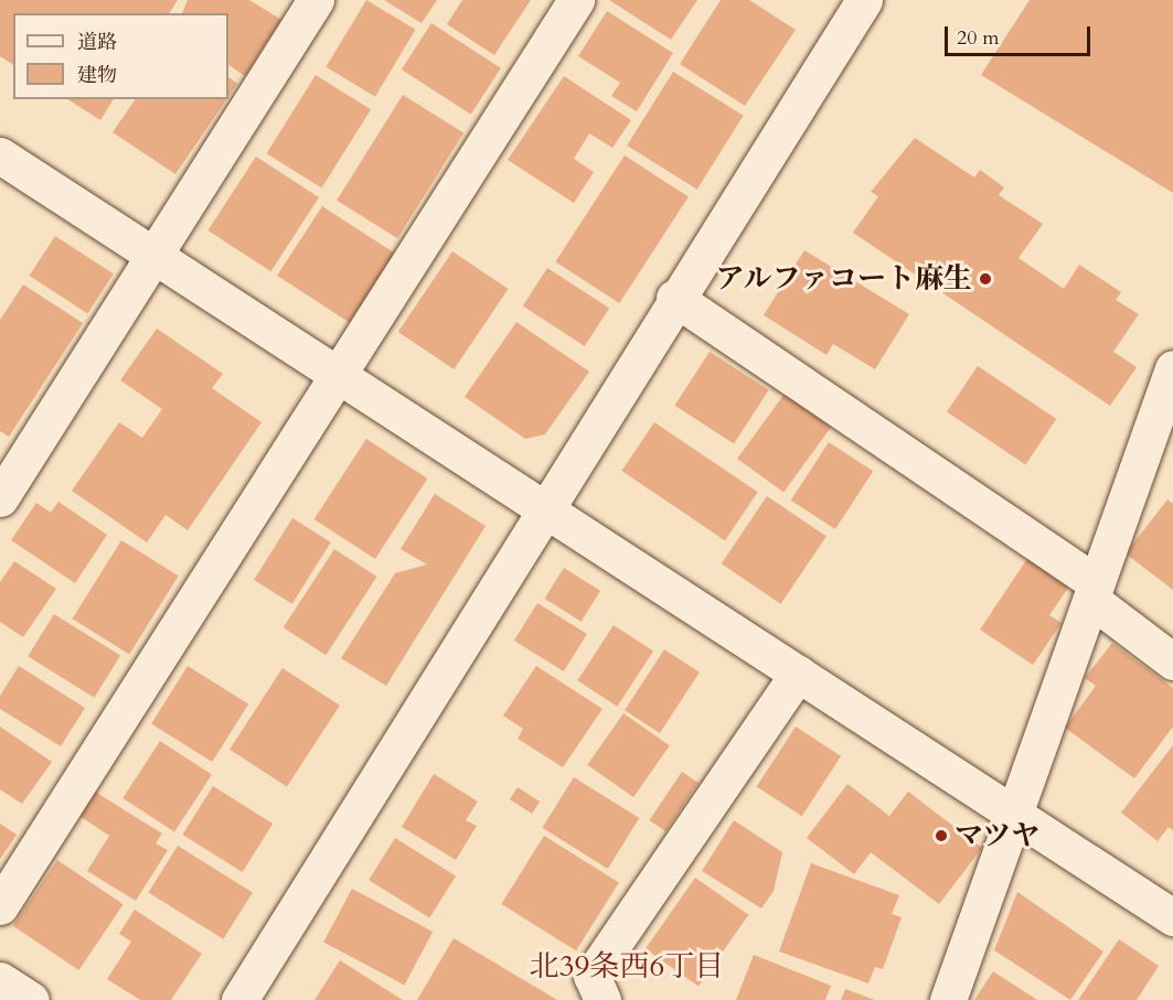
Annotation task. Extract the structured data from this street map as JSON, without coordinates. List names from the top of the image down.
{
  "districts": ["北39条西6丁目"],
  "places": ["アルファコート麻生", "マツヤ"],
  "legend": ["道路", "建物"],
  "scale_bar": "20 m"
}
